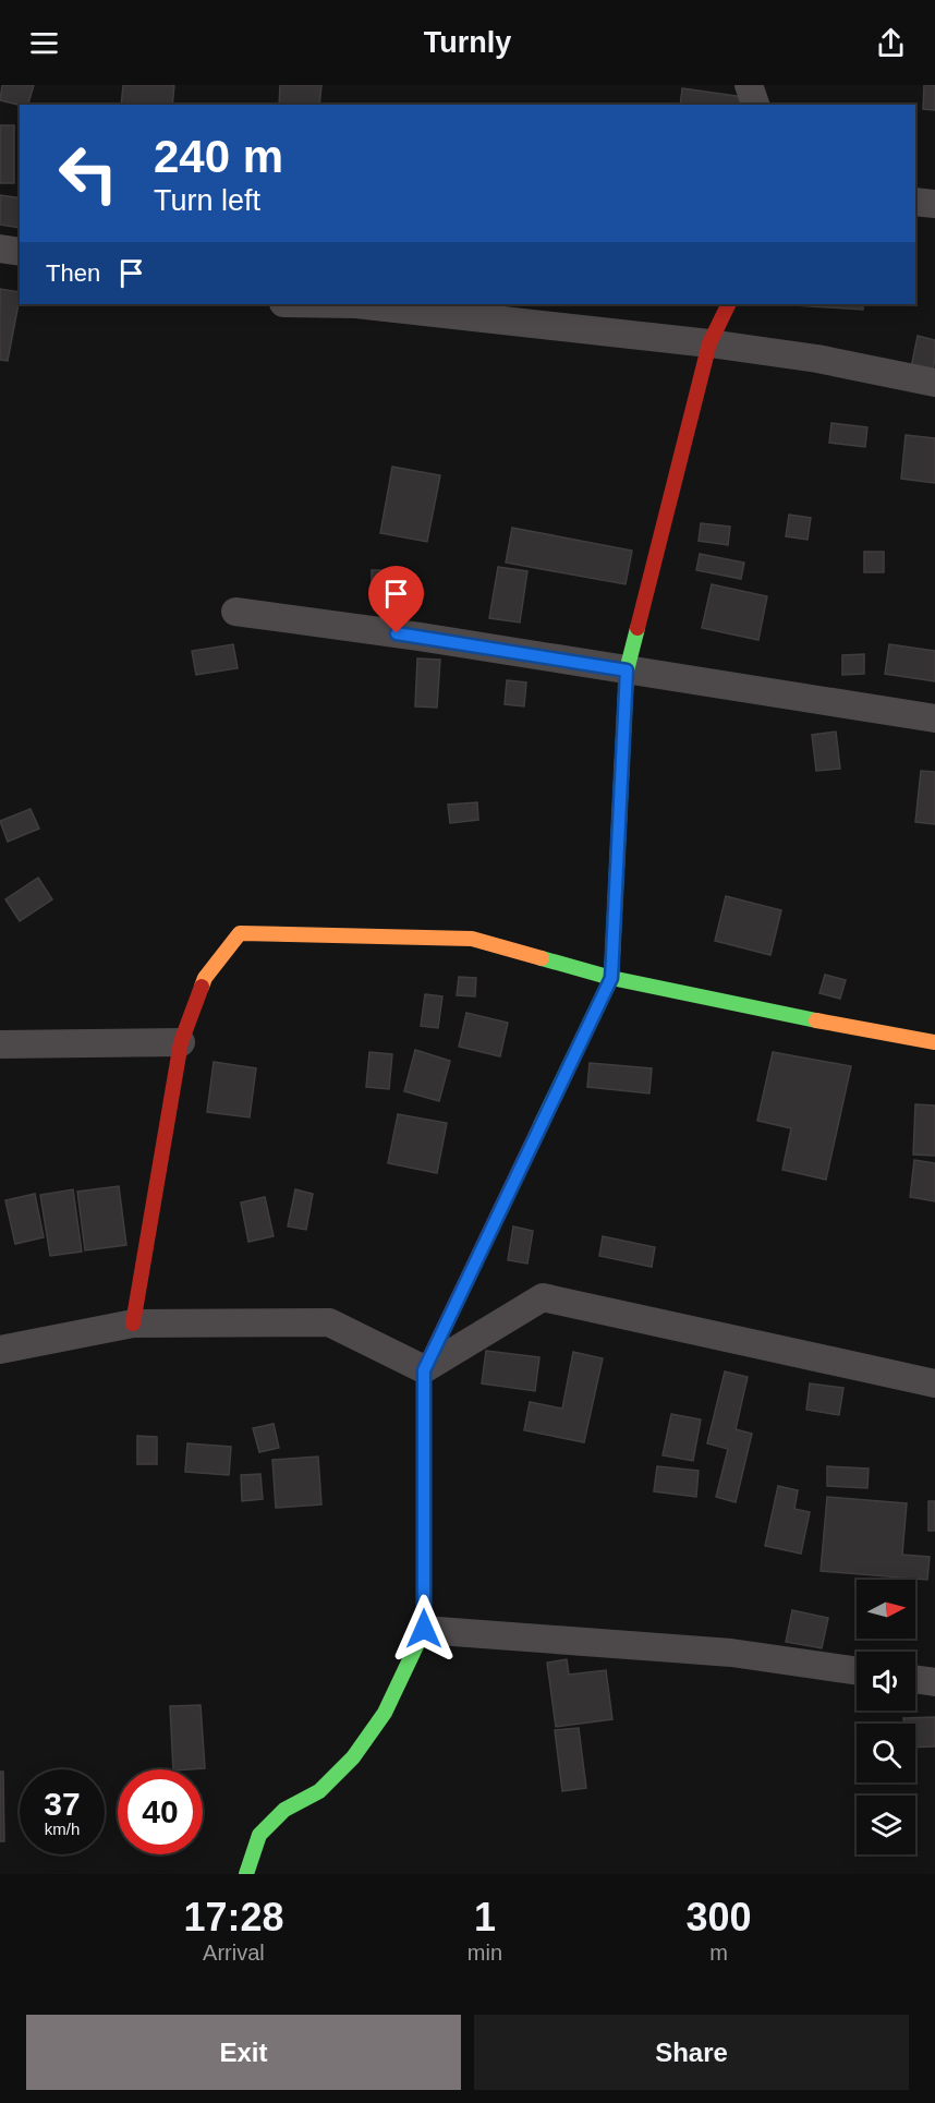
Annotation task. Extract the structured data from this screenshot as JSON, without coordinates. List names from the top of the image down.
{
  "north": "right",
  "page": {
    "header": "Turnly",
    "turn": ["240 m", "Turn left"],
    "then": "Then",
    "speed": "37 km/h",
    "limit": "40",
    "eta": [
      "17:28",
      "Arrival",
      "1",
      "min",
      "300",
      "m"
    ],
    "buttons": ["Exit", "Share"]
  }
}
